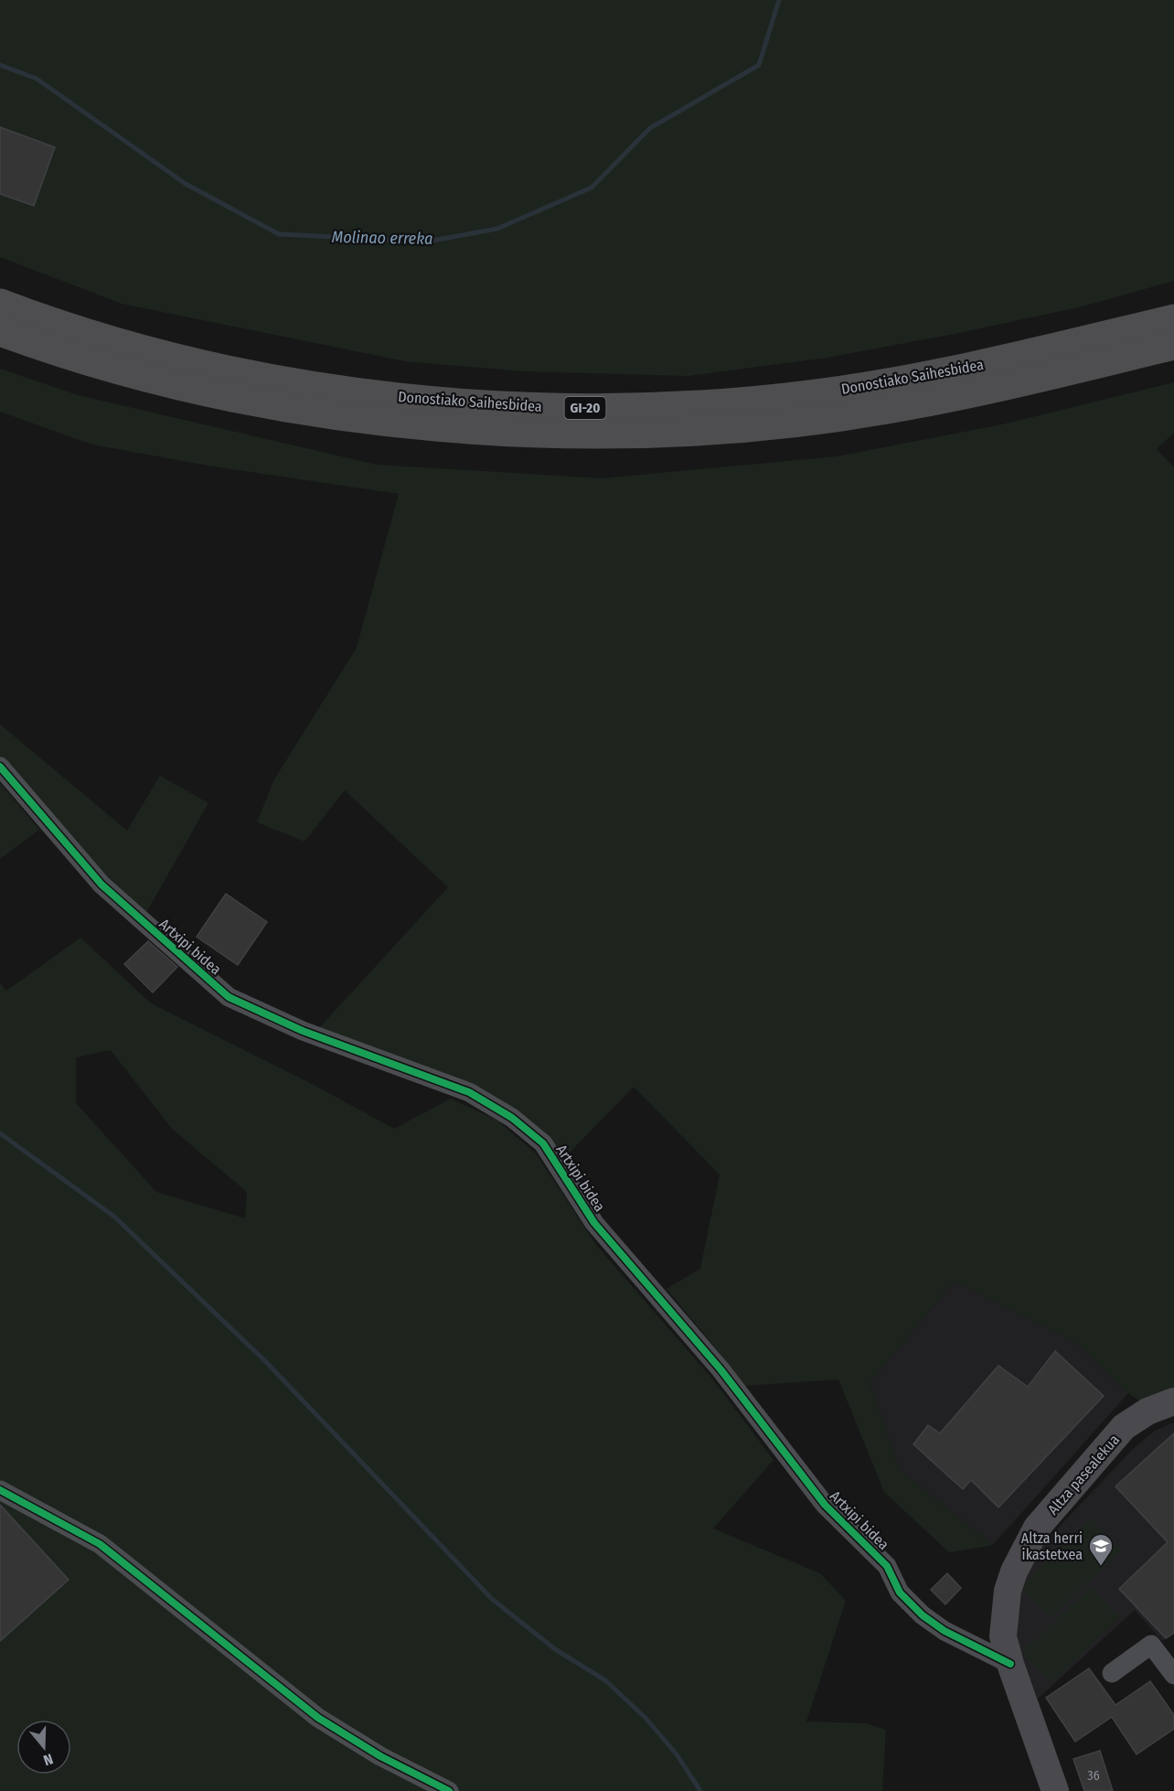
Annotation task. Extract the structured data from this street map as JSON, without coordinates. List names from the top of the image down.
{
  "streets": {
    "highway": ["Donostiako Saihesbidea", "GI-20"],
    "street": ["Artxipi bidea", "Altza pasealekua"]
  },
  "crossings": [
    ["Artxipi bidea", "Altza pasealekua"]
  ],
  "water": ["Molinao erreka"],
  "places": {
    "school or university": ["Altza herri ikastetxea"]
  },
  "house_numbers": ["36"],
  "north": "bottom"
}
